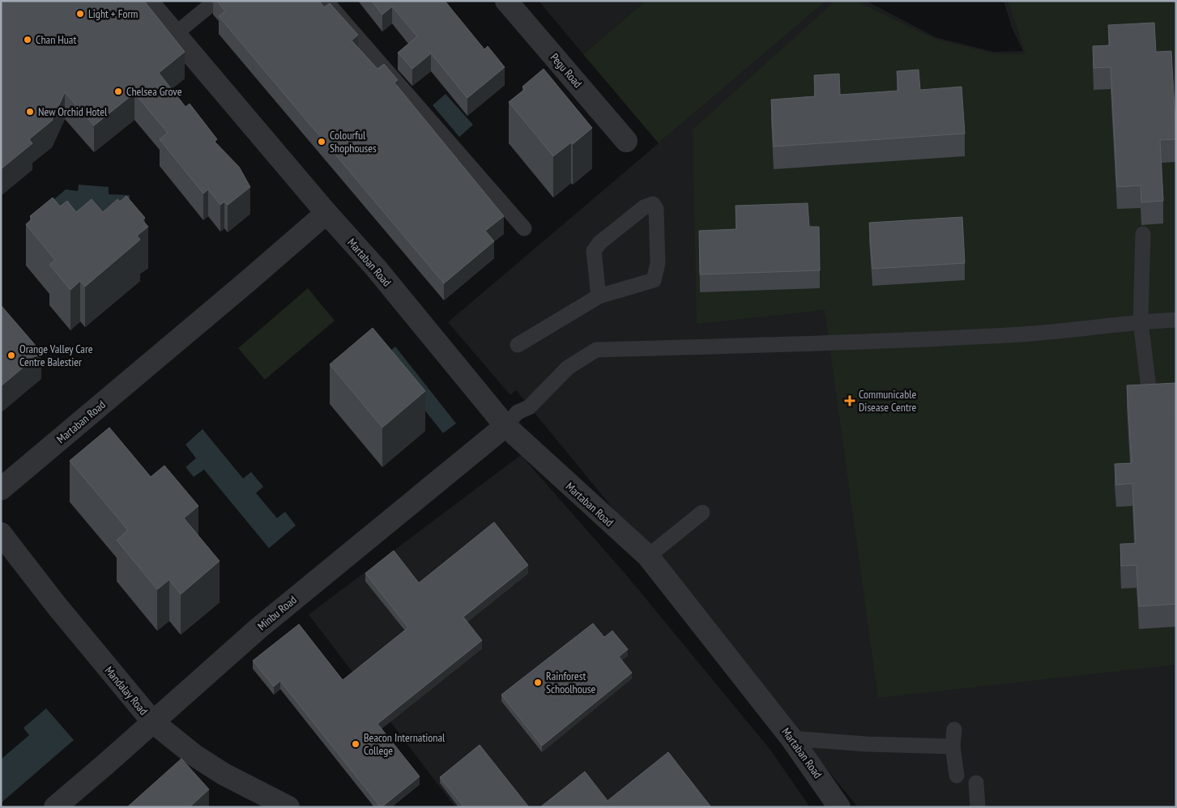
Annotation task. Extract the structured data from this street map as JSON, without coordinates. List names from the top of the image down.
{
  "streets": {
    "street": [
      "Pegu Road",
      "Martaban Road",
      "Minbu Road",
      "Mandalay Road"
    ]
  },
  "crossings": [
    ["Martaban Road", "Minbu Road"],
    ["Minbu Road", "Mandalay Road"]
  ],
  "places": {
    "other": [
      "Light + Form",
      "Chan Huat",
      "Chelsea Grove",
      "New Orchid Hotel",
      "Colourful Shophouses",
      "Orange Valley Care Centre Balestier",
      "Rainforest Schoolhouse",
      "Beacon International College"
    ],
    "health": ["Communicable Disease Centre"]
  }
}
